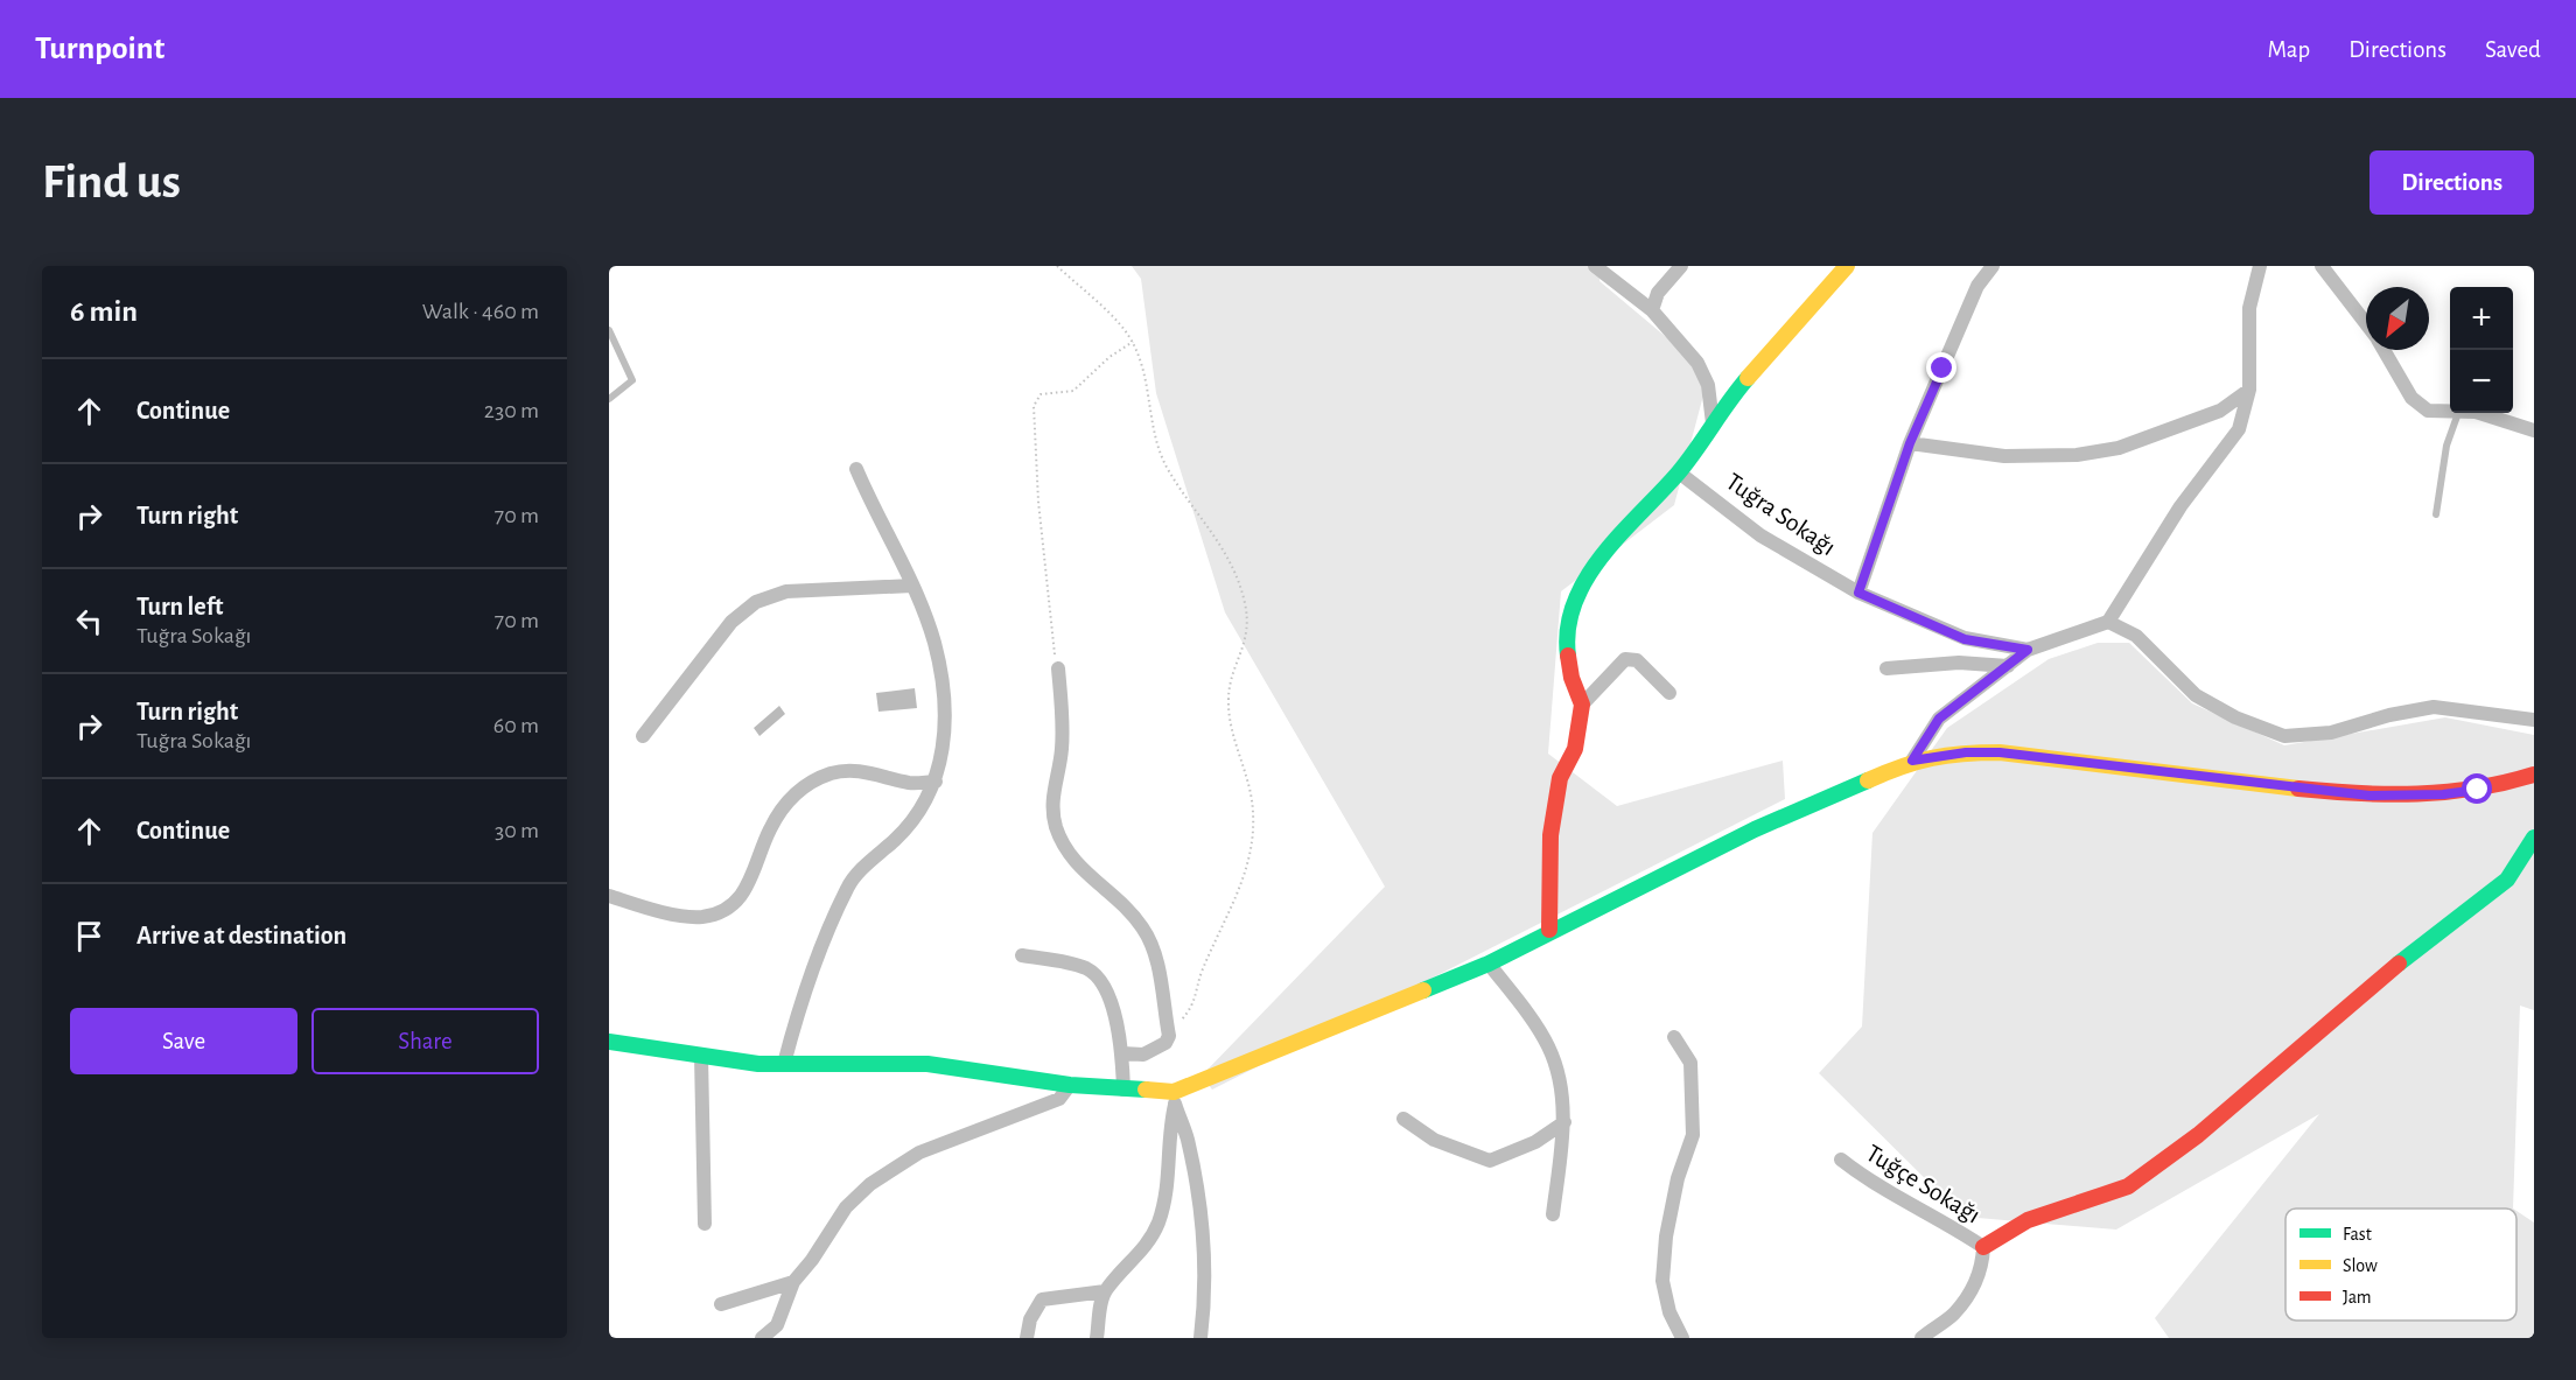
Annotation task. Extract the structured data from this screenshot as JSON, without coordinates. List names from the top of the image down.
{
  "streets": {
    "street": ["Tuğra Sokağı", "Tuğçe Sokağı"]
  },
  "legend": ["Fast", "Slow", "Jam"],
  "north": "bottom left",
  "page": {
    "header": "Turnpoint",
    "nav": ["Map", "Directions", "Saved"],
    "buttons": [
      "Directions",
      ["Save", "Share"]
    ],
    "title": "Find us",
    "heading": ["6 min", "Walk · 460 m"],
    "map_buttons": ["+", "−"],
    "list": [
      ["Continue", "230 m"],
      ["Turn right", "70 m"],
      ["Turn left", "Tuğra Sokağı", "70 m"],
      ["Turn right", "Tuğra Sokağı", "60 m"],
      ["Continue", "30 m"],
      "Arrive at destination"
    ]
  }
}
